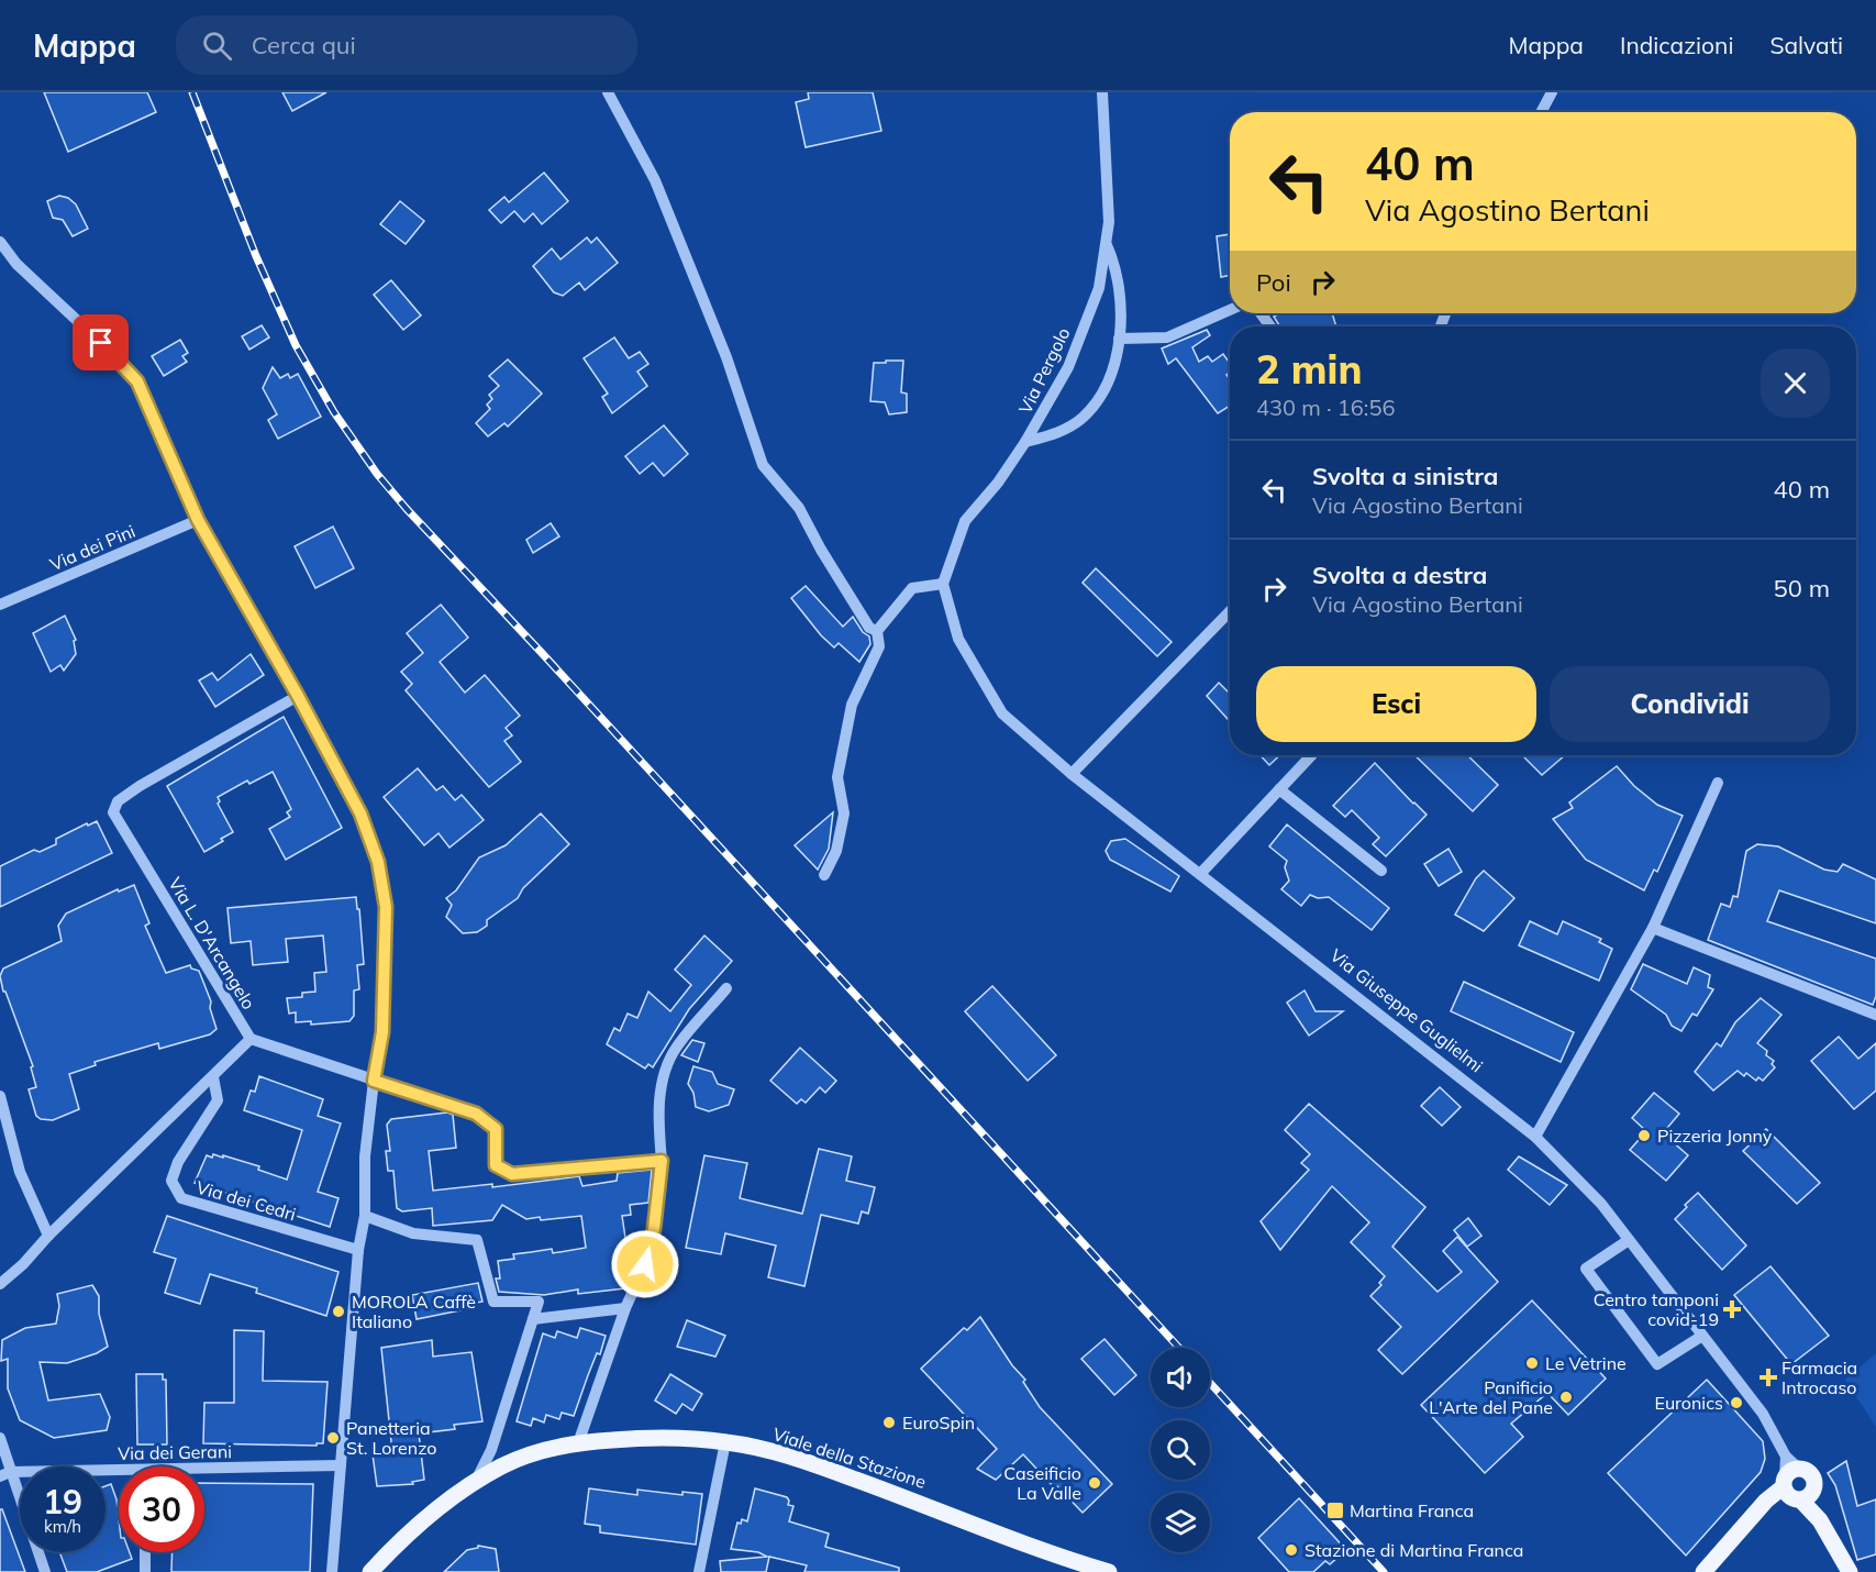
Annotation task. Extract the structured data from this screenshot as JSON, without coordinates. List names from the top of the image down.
{
  "streets": {
    "main road": ["Viale della Stazione"],
    "street": [
      "Via Pergolo",
      "Via dei Pini",
      "Via L. D'Arcangelo",
      "Via Giuseppe Guglielmi",
      "Via dei Cedri",
      "Via dei Gerani"
    ]
  },
  "crossings": [
    ["Via Pergolo", "Via Giuseppe Guglielmi"]
  ],
  "places": {
    "other": [
      "Pizzeria Jonny",
      "MOROLA Caffè Italiano",
      "Le Vetrine",
      "Panificio L'Arte del Pane",
      "Euronics",
      "EuroSpin",
      "Panetteria St. Lorenzo",
      "Caseificio La Valle",
      "Stazione di Martina Franca"
    ],
    "health": ["Centro tamponi covid-19", "Farmacia Introcaso"],
    "transit": ["Martina Franca"]
  },
  "page": {
    "header": "Mappa",
    "search": "Cerca qui",
    "nav": ["Mappa", "Indicazioni", "Salvati"],
    "turn": ["40 m", "Via Agostino Bertani"],
    "then": "Poi",
    "heading": ["2 min", "430 m · 16:56"],
    "list": [
      {
        "name": "Svolta a sinistra",
        "note": "Via Agostino Bertani",
        "value": "40 m"
      },
      {
        "name": "Svolta a destra",
        "note": "Via Agostino Bertani",
        "value": "50 m"
      }
    ],
    "buttons": ["Esci", "Condividi"],
    "speed": "19 km/h",
    "limit": "30"
  }
}
